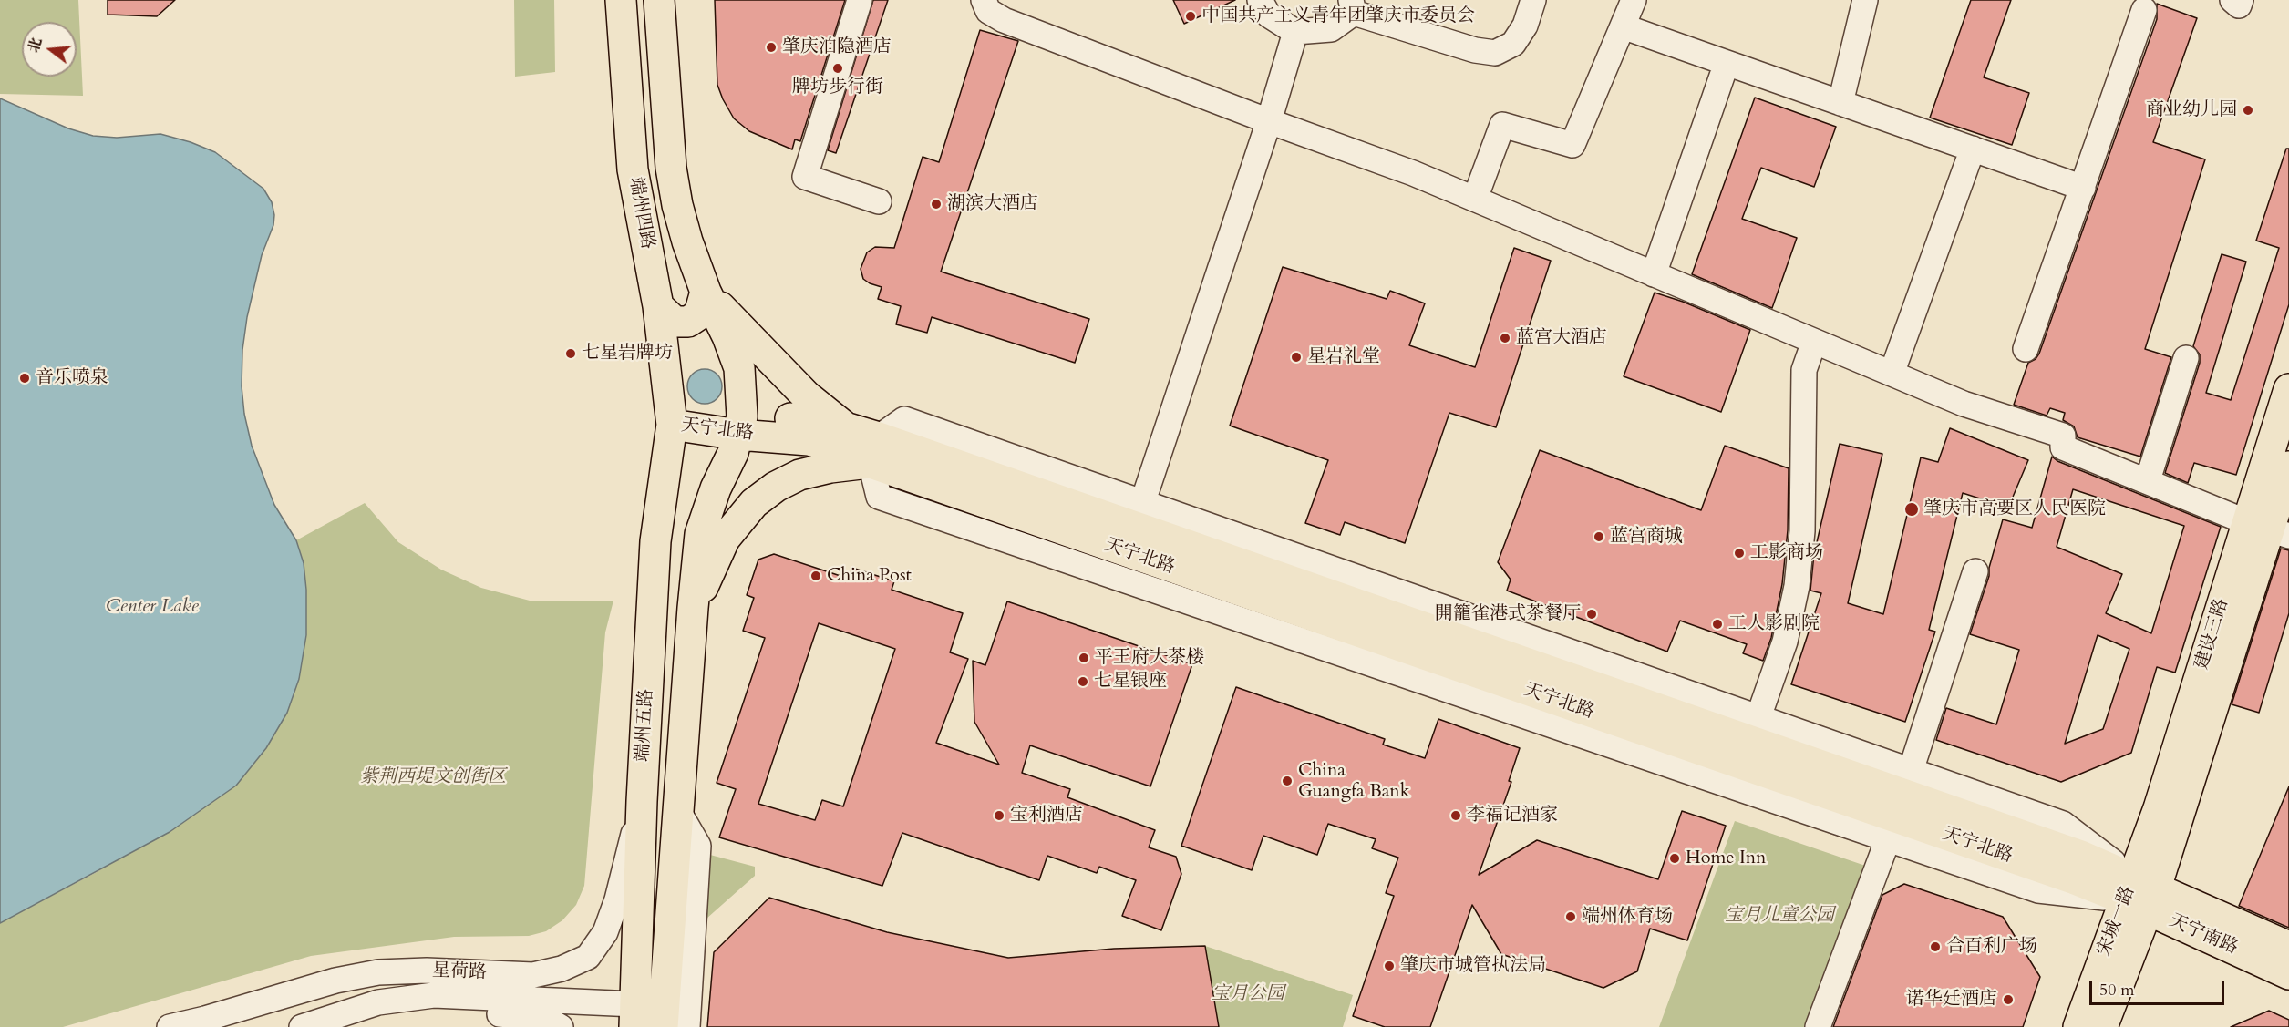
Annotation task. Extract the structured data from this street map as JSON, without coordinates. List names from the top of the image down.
{
  "streets": {
    "main road": [
      "端州四路",
      "天宁北路",
      "建设三路",
      "端州五路",
      "宋城一路",
      "天宁南路"
    ],
    "street": ["星荷路"]
  },
  "crossings": [
    ["端州四路", "天宁北路"],
    ["端州四路", "端州五路"],
    ["天宁北路", "建设三路"],
    ["天宁北路", "端州五路"],
    ["天宁北路", "宋城一路"],
    ["天宁北路", "天宁南路"],
    ["建设三路", "宋城一路"],
    ["建设三路", "天宁南路"],
    ["端州五路", "星荷路"],
    ["宋城一路", "天宁南路"]
  ],
  "water": ["Center Lake"],
  "parks": ["紫荆西堤文创街区", "宝月儿童公园", "宝月公园"],
  "places": [
    "中国共产主义青年团肇庆市委员会",
    "肇庆泊隐酒店",
    "牌坊步行街",
    "商业幼儿园",
    "湖滨大酒店",
    "蓝宫大酒店",
    "七星岩牌坊",
    "星岩礼堂",
    "音乐喷泉",
    "肇庆市高要区人民医院",
    "蓝宫商城",
    "工影商场",
    "China Post",
    "開籠雀港式茶餐厅",
    "工人影剧院",
    "平王府大茶楼",
    "七星银座",
    "China Guangfa Bank",
    "宝利酒店",
    "李福记酒家",
    "Home Inn",
    "端州体育场",
    "合百利广场",
    "肇庆市城管执法局",
    "诺华廷酒店"
  ],
  "scale_bar": "50 m",
  "north": "left"
}
